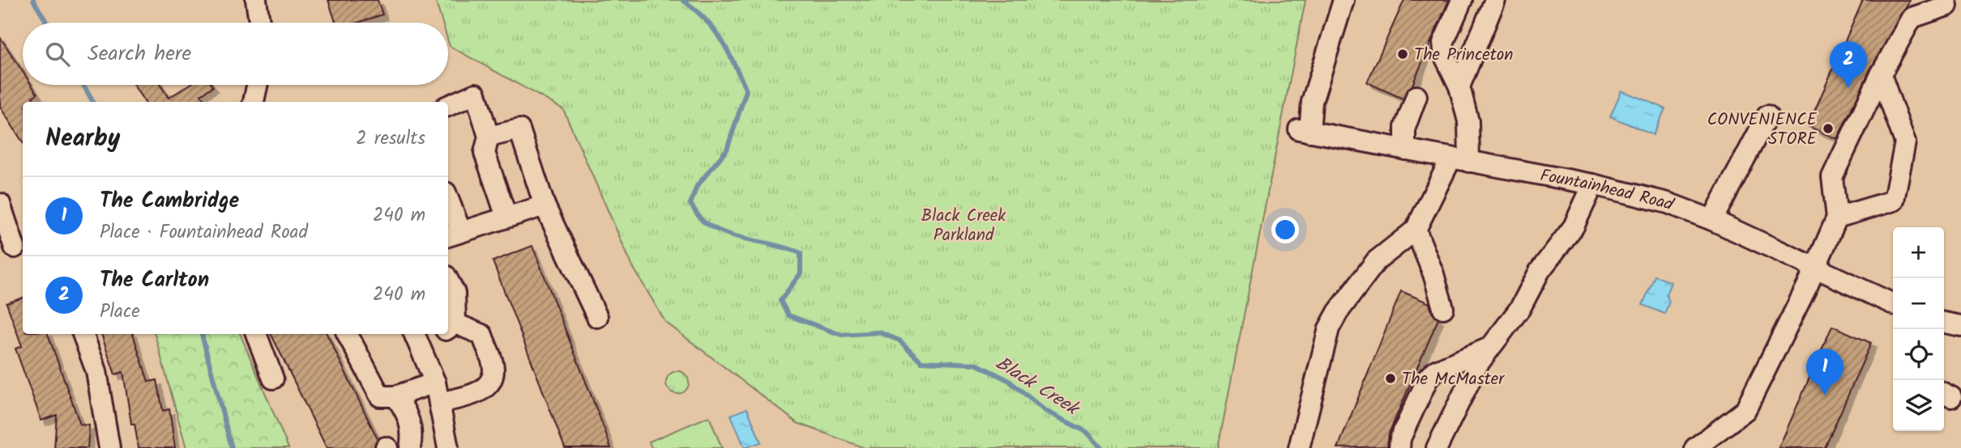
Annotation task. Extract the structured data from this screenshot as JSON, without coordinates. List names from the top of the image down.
{
  "streets": {
    "street": ["Fountainhead Road"]
  },
  "water": ["Black Creek"],
  "parks": ["Black Creek Parkland"],
  "places": ["The Princeton", "CONVENIENCE STORE", "The McMaster"],
  "page": {
    "search": "Search here",
    "pins": ["2", "1"],
    "heading": ["Nearby", "2 results"],
    "list": [
      {
        "mark": "1",
        "name": "The Cambridge",
        "note": "Place · Fountainhead Road",
        "value": "240 m"
      },
      {
        "mark": "2",
        "name": "The Carlton",
        "note": "Place",
        "value": "240 m"
      }
    ],
    "map_buttons": ["+", "−"]
  }
}
